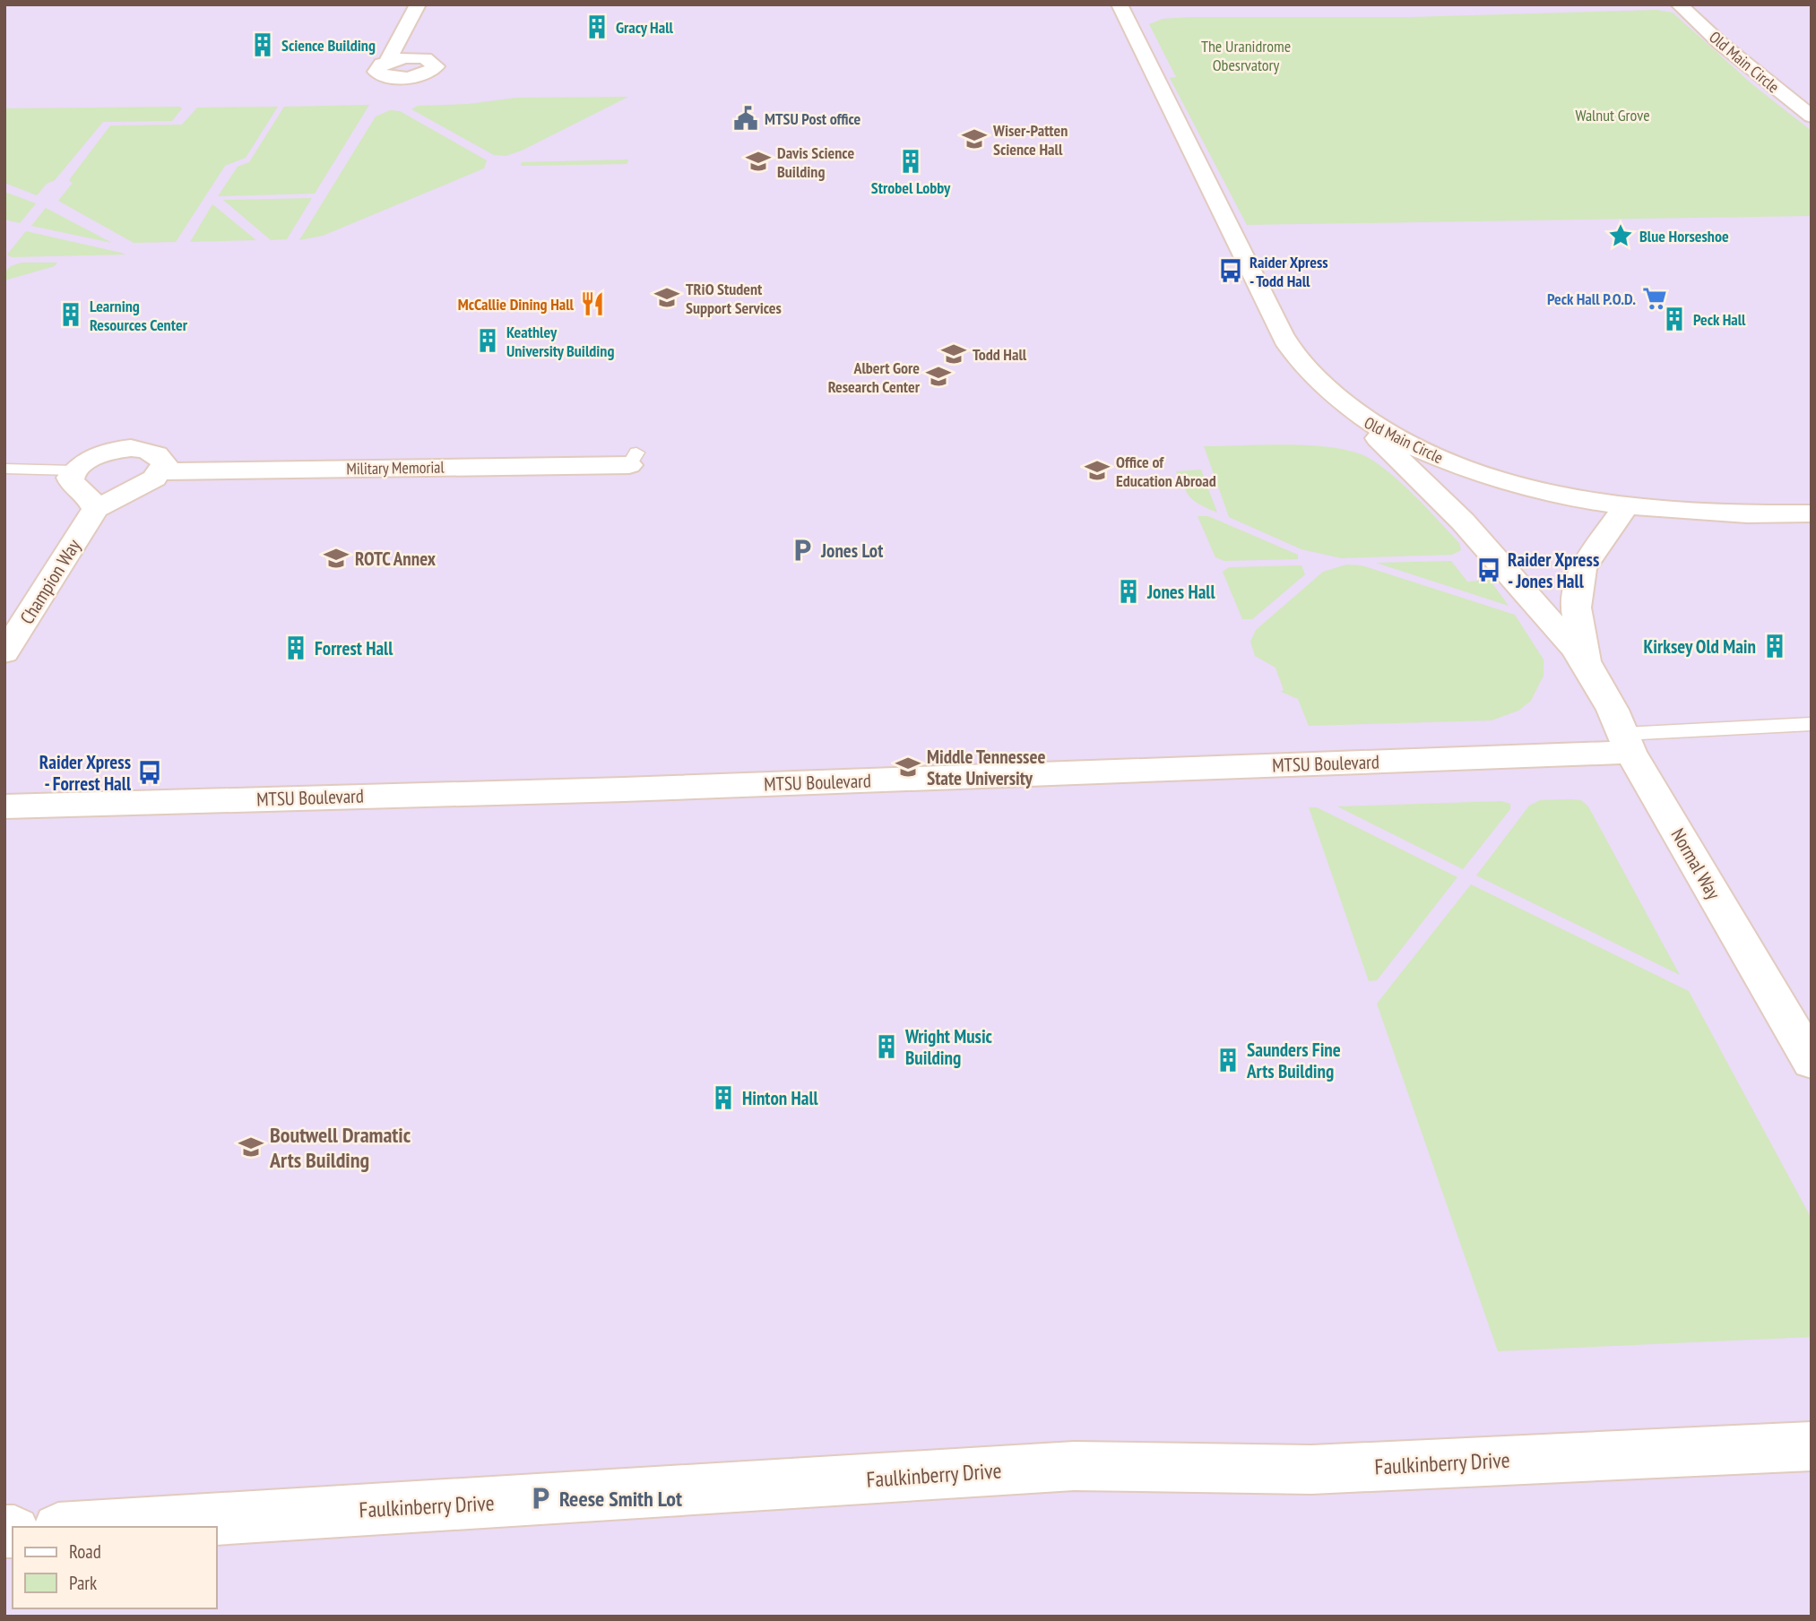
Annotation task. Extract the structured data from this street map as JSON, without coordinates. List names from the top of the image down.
{
  "streets": {
    "street": [
      "Old Main Circle",
      "Military Memorial",
      "Champion Way",
      "MTSU Boulevard",
      "Normal Way",
      "Faulkinberry Drive"
    ]
  },
  "crossings": [
    ["Old Main Circle", "Normal Way"],
    ["MTSU Boulevard", "Normal Way"]
  ],
  "parks": ["The Uranidrome Obesrvatory", "Walnut Grove"],
  "places": {
    "building": [
      "Gracy Hall",
      "Science Building",
      "Strobel Lobby",
      "Learning Resources Center",
      "Peck Hall",
      "Keathley University Building",
      "Jones Hall",
      "Kirksey Old Main",
      "Forrest Hall",
      "Wright Music Building",
      "Saunders Fine Arts Building",
      "Hinton Hall"
    ],
    "public building": ["MTSU Post office"],
    "school or university": [
      "Wiser-Patten Science Hall",
      "Davis Science Building",
      "TRiO Student Support Services",
      "Todd Hall",
      "Albert Gore Research Center",
      "Office of Education Abroad",
      "ROTC Annex",
      "Middle Tennessee State University",
      "Boutwell Dramatic Arts Building"
    ],
    "place": ["Blue Horseshoe"],
    "bus stop": ["Raider Xpress - Todd Hall", "Raider Xpress - Jones Hall", "Raider Xpress - Forrest Hall"],
    "supermarket": ["Peck Hall P.O.D."],
    "restaurant": ["McCallie Dining Hall"],
    "parking": ["Jones Lot", "Reese Smith Lot"]
  },
  "legend": ["Road", "Park"]
}
